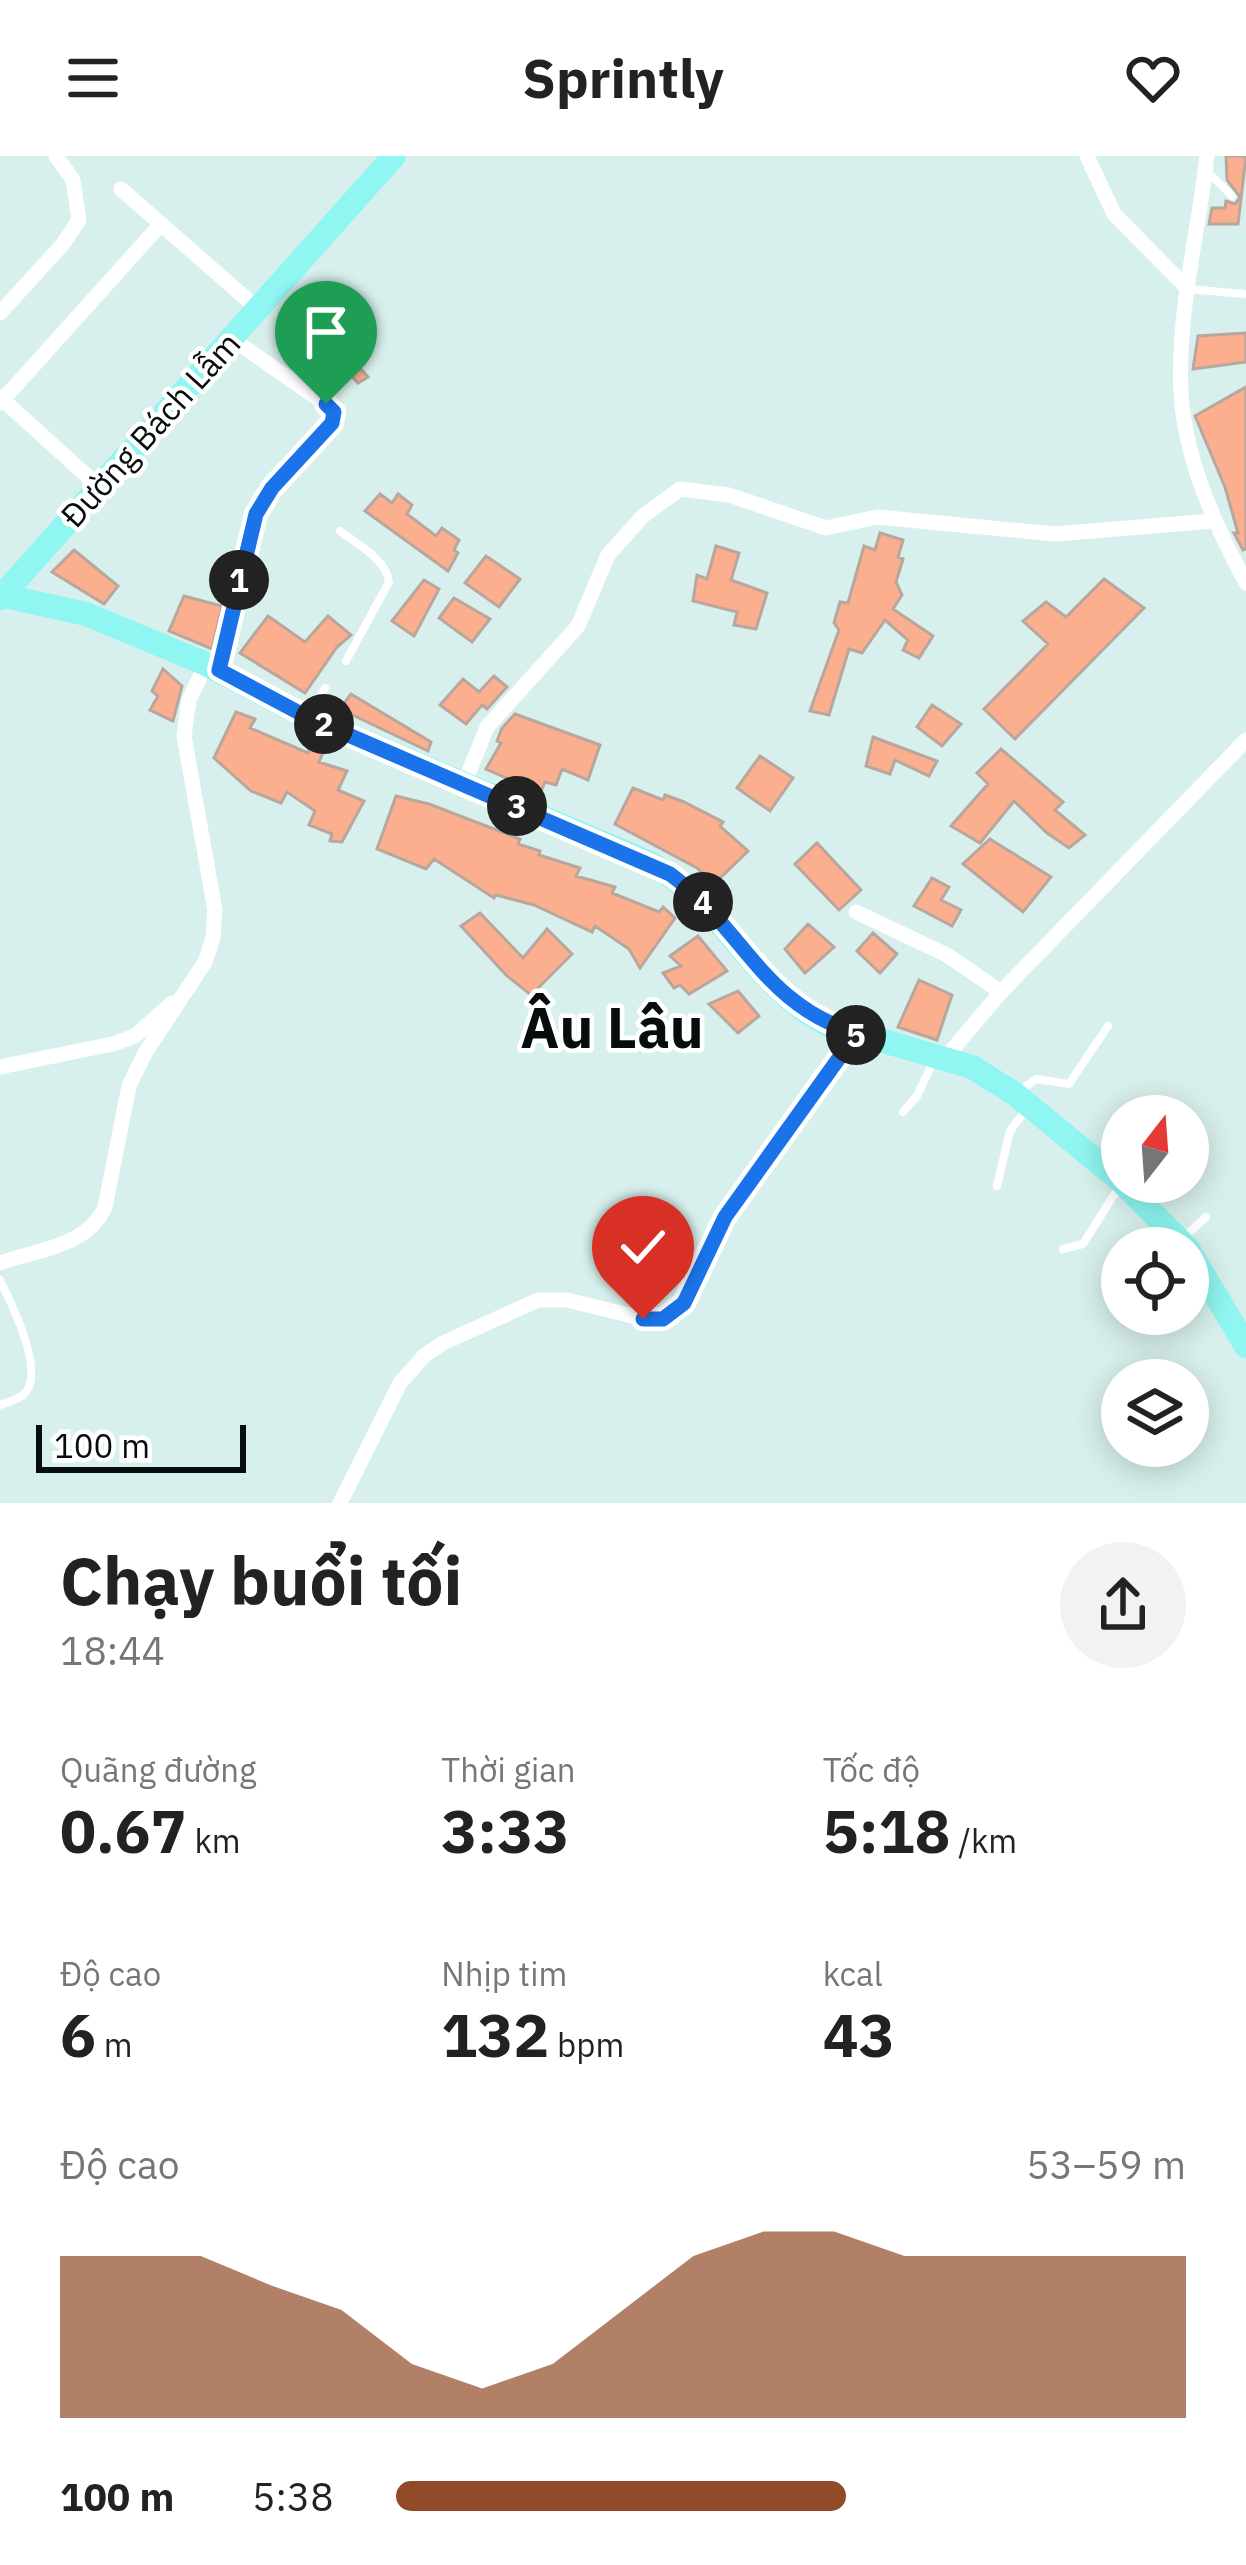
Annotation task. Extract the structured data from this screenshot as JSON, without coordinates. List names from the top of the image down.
{
  "streets": {
    "main road": ["Đường Bách Lẫm"]
  },
  "districts": ["Âu Lâu"],
  "scale_bar": "100 m",
  "north": "top",
  "page": {
    "header": "Sprintly",
    "pins": [
      "1",
      "2",
      "3",
      "4",
      "5"
    ],
    "scale": "100 m",
    "heading": ["Chạy buổi tối", "18:44"],
    "stats": [
      ["Quãng đường", "0.67 km"],
      ["Thời gian", "3:33"],
      ["Tốc độ", "5:18 /km"],
      ["Độ cao", "6 m"],
      ["Nhịp tim", "132 bpm"],
      ["kcal", "43"]
    ],
    "chart": ["Độ cao", "53–59 m"],
    "list": [
      {
        "name": "100 m",
        "note": "5:38"
      }
    ]
  }
}
